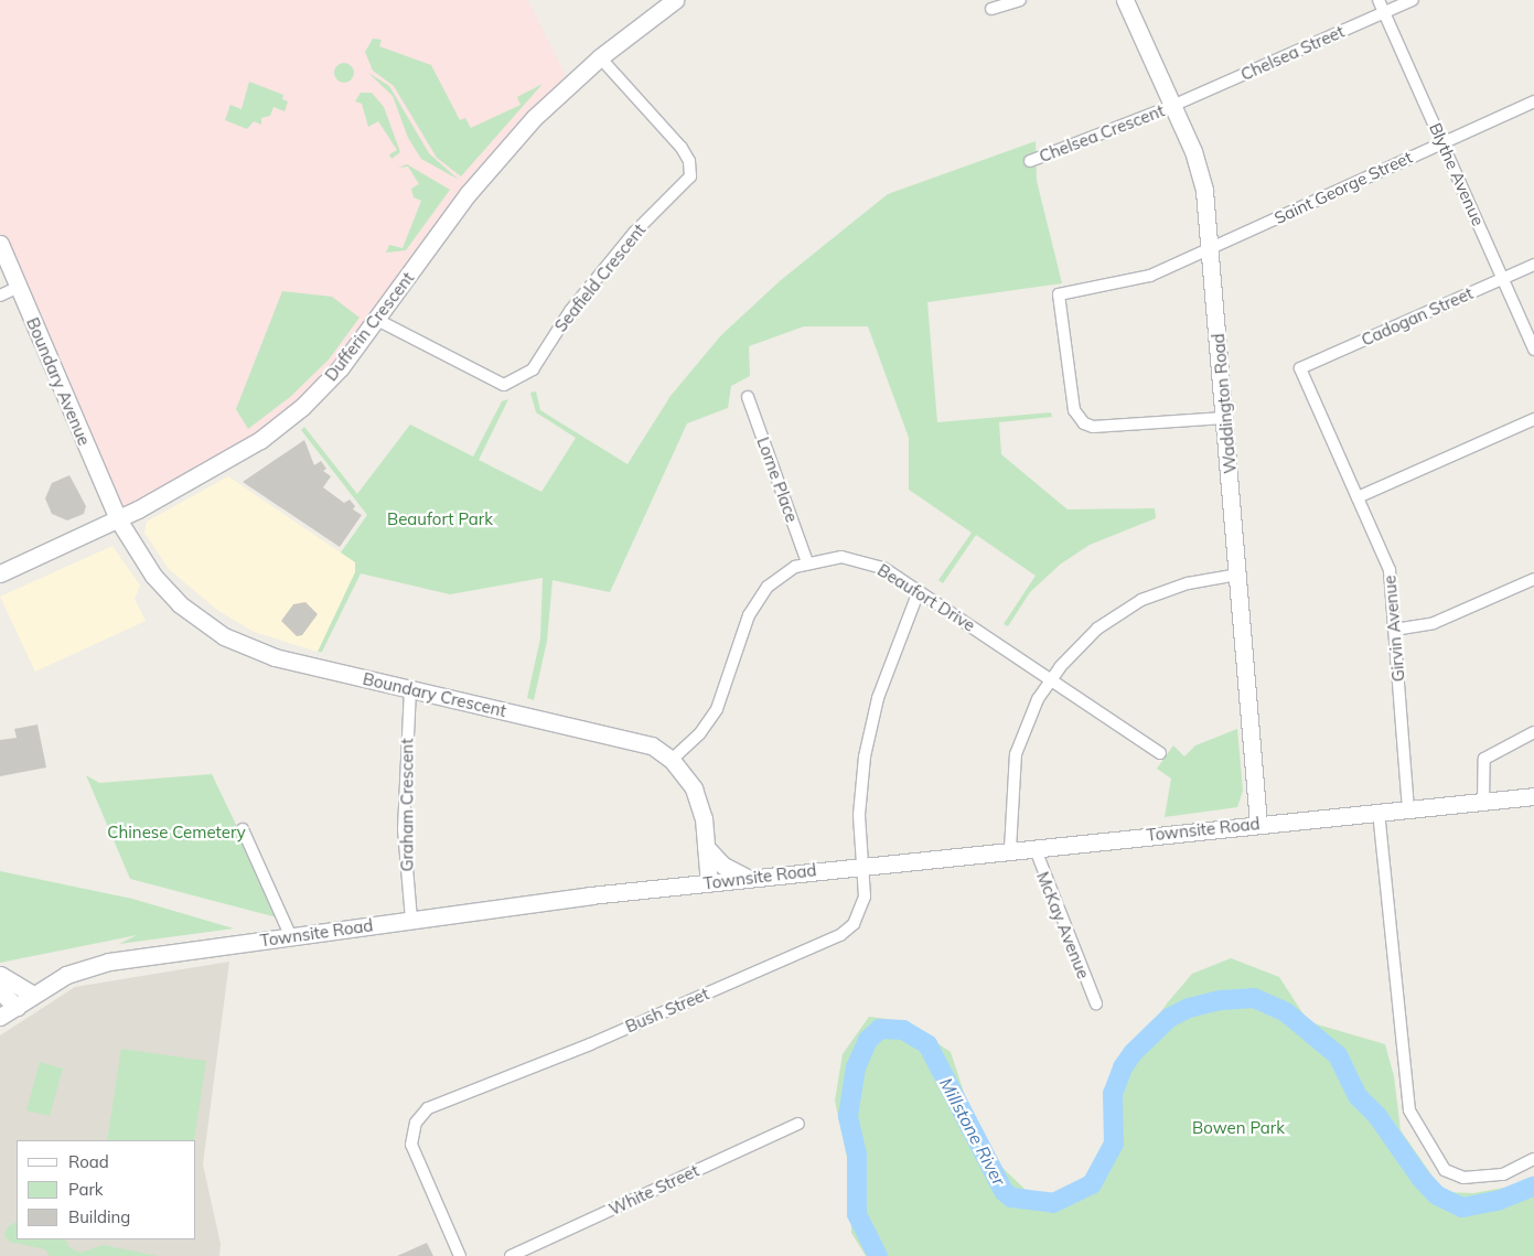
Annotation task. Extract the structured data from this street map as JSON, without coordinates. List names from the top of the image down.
{
  "streets": {
    "street": [
      "Chelsea Street",
      "Chelsea Crescent",
      "Blythe Avenue",
      "Saint George Street",
      "Seafield Crescent",
      "Cadogan Street",
      "Dufferin Crescent",
      "Boundary Avenue",
      "Waddington Road",
      "Lorne Place",
      "Beaufort Drive",
      "Girvin Avenue",
      "Boundary Crescent",
      "Graham Crescent",
      "Townsite Road",
      "McKay Avenue",
      "Bush Street",
      "White Street"
    ]
  },
  "crossings": [
    ["Chelsea Street", "Chelsea Crescent"],
    ["Chelsea Street", "Blythe Avenue"],
    ["Chelsea Street", "Waddington Road"],
    ["Chelsea Crescent", "Waddington Road"],
    ["Blythe Avenue", "Saint George Street"],
    ["Blythe Avenue", "Cadogan Street"],
    ["Saint George Street", "Waddington Road"],
    ["Seafield Crescent", "Dufferin Crescent"],
    ["Cadogan Street", "Girvin Avenue"],
    ["Dufferin Crescent", "Boundary Avenue"],
    ["Dufferin Crescent", "Boundary Crescent"],
    ["Boundary Avenue", "Boundary Crescent"],
    ["Waddington Road", "Townsite Road"],
    ["Lorne Place", "Beaufort Drive"],
    ["Beaufort Drive", "Boundary Crescent"],
    ["Beaufort Drive", "Bush Street"],
    ["Girvin Avenue", "Townsite Road"],
    ["Boundary Crescent", "Graham Crescent"],
    ["Boundary Crescent", "Townsite Road"],
    ["Graham Crescent", "Townsite Road"],
    ["Townsite Road", "McKay Avenue"],
    ["Townsite Road", "Bush Street"]
  ],
  "water": ["Millstone River"],
  "parks": ["Beaufort Park", "Chinese Cemetery", "Bowen Park"],
  "legend": ["Road", "Park", "Building"]
}
